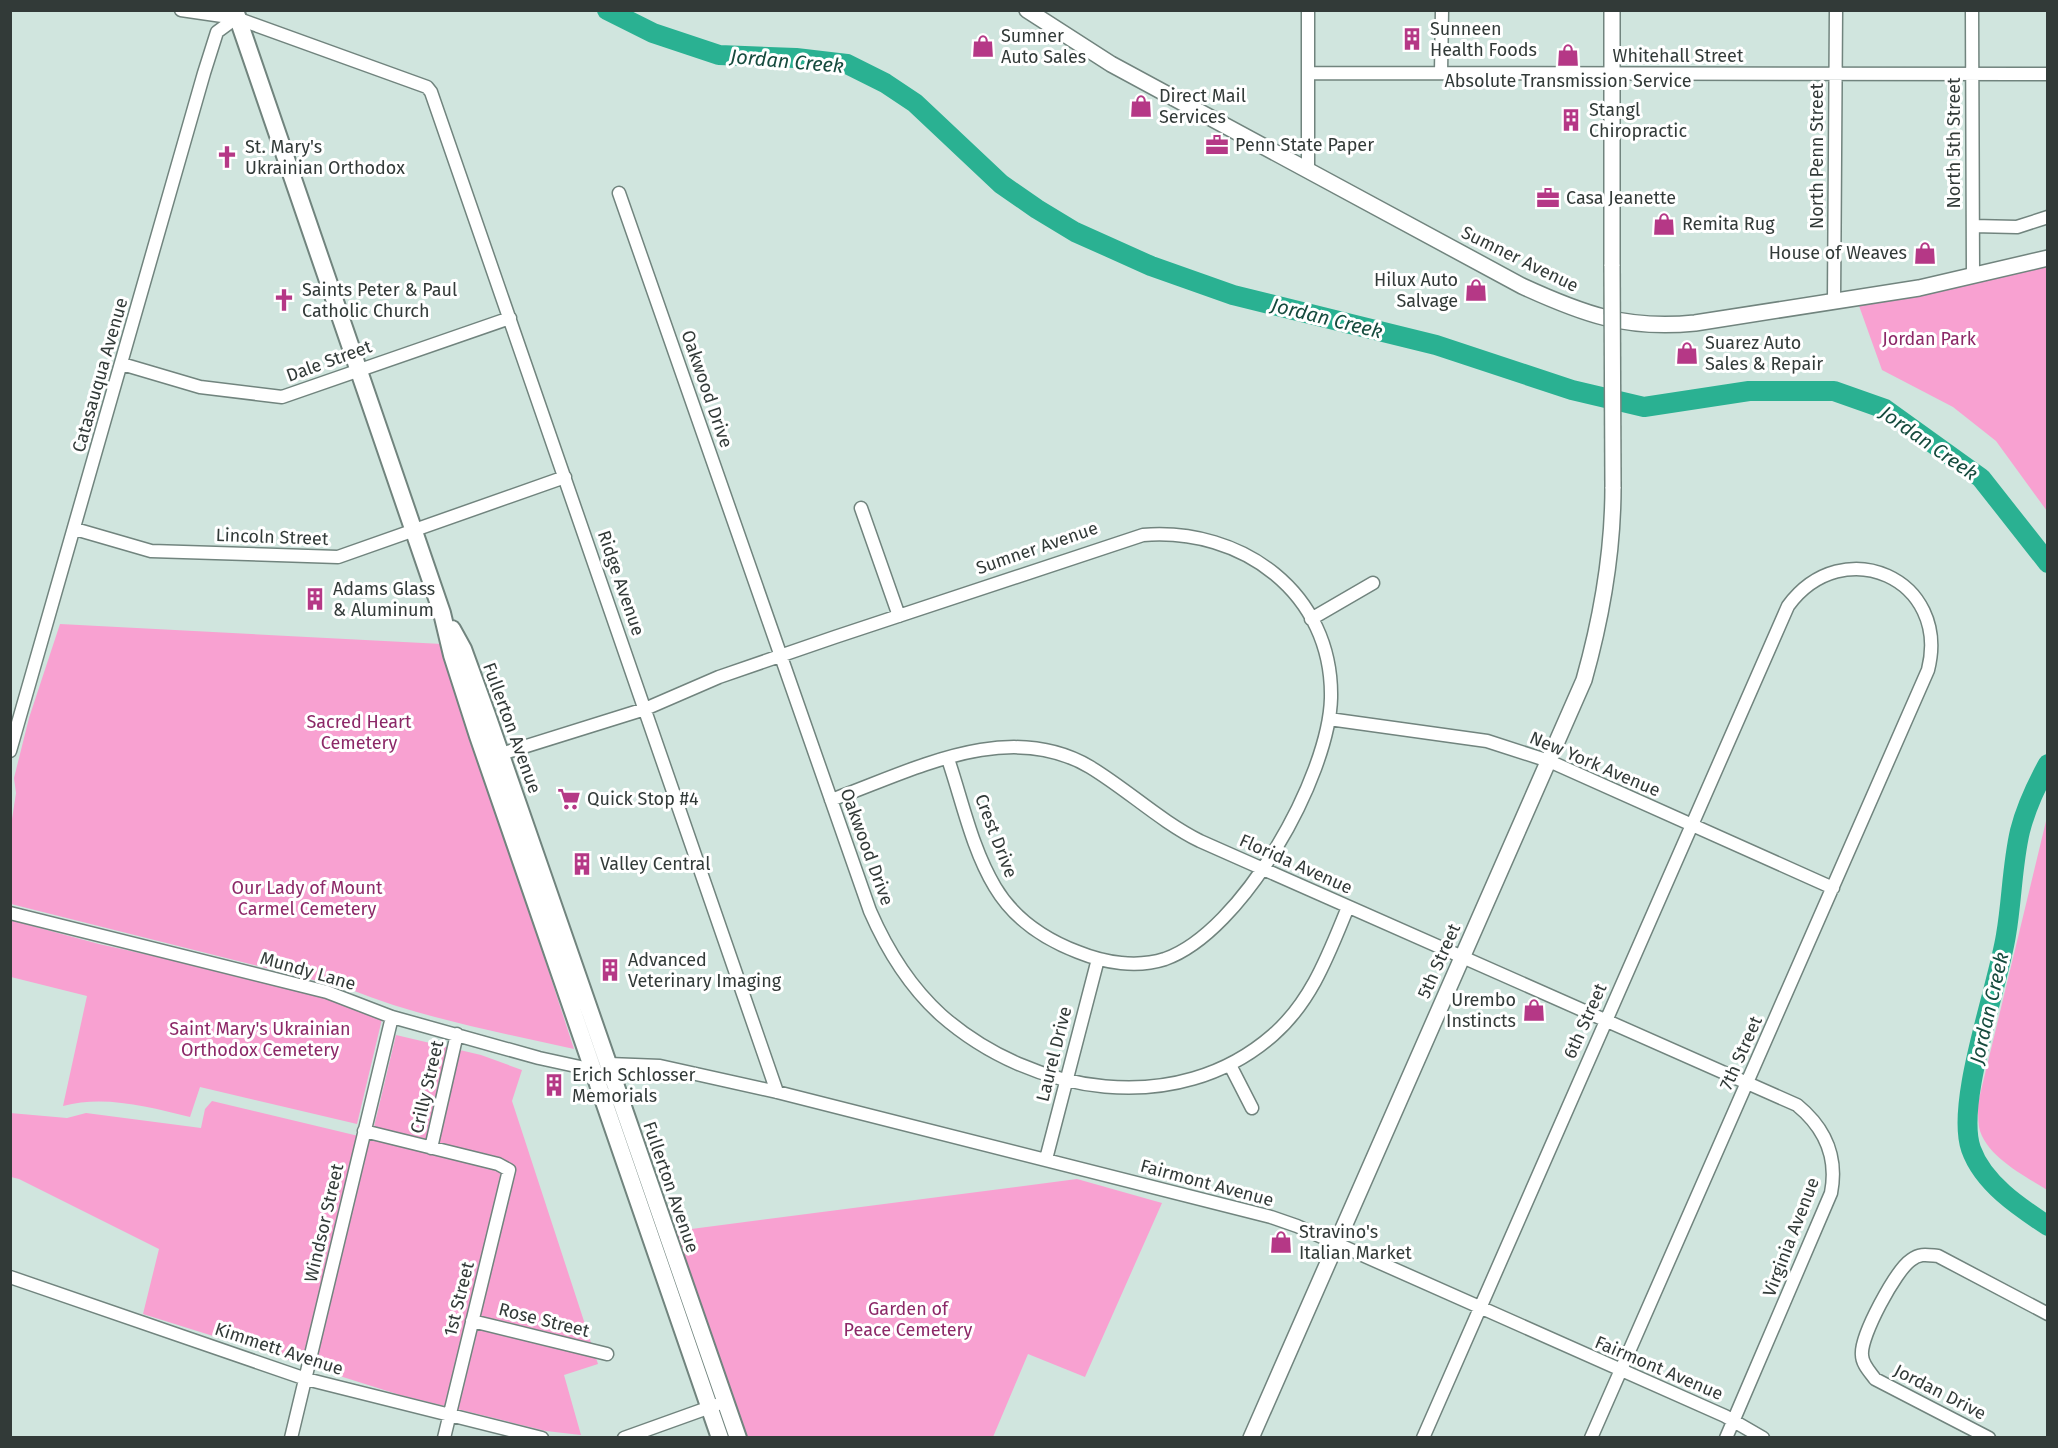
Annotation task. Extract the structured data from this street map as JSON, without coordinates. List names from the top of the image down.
{
  "streets": {
    "main road": ["Fullerton Avenue"],
    "street": [
      "Whitehall Street",
      "North 5th Street",
      "North Penn Street",
      "Sumner Avenue",
      "Dale Street",
      "Catasauqua Avenue",
      "Oakwood Drive",
      "Lincoln Street",
      "Ridge Avenue",
      "New York Avenue",
      "Crest Drive",
      "Florida Avenue",
      "5th Street",
      "Mundy Lane",
      "6th Street",
      "7th Street",
      "Laurel Drive",
      "Crilly Street",
      "Fairmont Avenue",
      "Windsor Street",
      "Virginia Avenue",
      "1st Street",
      "Rose Street",
      "Kimmett Avenue",
      "Jordan Drive"
    ]
  },
  "crossings": [
    ["Whitehall Street", "North 5th Street"],
    ["Whitehall Street", "North Penn Street"],
    ["Whitehall Street", "5th Street"],
    ["North 5th Street", "Sumner Avenue"],
    ["North Penn Street", "Sumner Avenue"],
    ["Sumner Avenue", "Oakwood Drive"],
    ["Sumner Avenue", "Ridge Avenue"],
    ["Sumner Avenue", "Fullerton Avenue"],
    ["Sumner Avenue", "New York Avenue"],
    ["Sumner Avenue", "Crest Drive"],
    ["Sumner Avenue", "Florida Avenue"],
    ["Dale Street", "Catasauqua Avenue"],
    ["Dale Street", "Ridge Avenue"],
    ["Dale Street", "Fullerton Avenue"],
    ["Catasauqua Avenue", "Lincoln Street"],
    ["Catasauqua Avenue", "Ridge Avenue"],
    ["Catasauqua Avenue", "Fullerton Avenue"],
    ["Oakwood Drive", "Florida Avenue"],
    ["Oakwood Drive", "Laurel Drive"],
    ["Lincoln Street", "Ridge Avenue"],
    ["Lincoln Street", "Fullerton Avenue"],
    ["Ridge Avenue", "Fullerton Avenue"],
    ["Ridge Avenue", "Fairmont Avenue"],
    ["Fullerton Avenue", "Mundy Lane"],
    ["Fullerton Avenue", "Fairmont Avenue"],
    ["New York Avenue", "5th Street"],
    ["New York Avenue", "6th Street"],
    ["New York Avenue", "7th Street"],
    ["Crest Drive", "Florida Avenue"],
    ["Crest Drive", "Laurel Drive"],
    ["Florida Avenue", "5th Street"],
    ["Florida Avenue", "6th Street"],
    ["Florida Avenue", "7th Street"],
    ["Florida Avenue", "Virginia Avenue"],
    ["5th Street", "Fairmont Avenue"],
    ["Mundy Lane", "Crilly Street"],
    ["Mundy Lane", "Fairmont Avenue"],
    ["Mundy Lane", "Windsor Street"],
    ["6th Street", "7th Street"],
    ["6th Street", "Fairmont Avenue"],
    ["7th Street", "Fairmont Avenue"],
    ["7th Street", "Virginia Avenue"],
    ["Laurel Drive", "Fairmont Avenue"],
    ["Crilly Street", "Windsor Street"],
    ["Crilly Street", "1st Street"],
    ["Fairmont Avenue", "Virginia Avenue"],
    ["Windsor Street", "Kimmett Avenue"],
    ["1st Street", "Rose Street"],
    ["1st Street", "Kimmett Avenue"]
  ],
  "water": ["Jordan Creek"],
  "parks": [
    "Jordan Park",
    "Sacred Heart Cemetery",
    "Our Lady of Mount Carmel Cemetery",
    "Saint Mary's Ukrainian Orthodox Cemetery",
    "Garden of Peace Cemetery"
  ],
  "places": {
    "building": [
      "Sunneen Health Foods",
      "Stangl Chiropractic",
      "Adams Glass & Aluminum",
      "Valley Central",
      "Advanced Veterinary Imaging",
      "Erich Schlosser Memorials"
    ],
    "shop": [
      "Sumner Auto Sales",
      "Absolute Transmission Service",
      "Direct Mail Services",
      "Remita Rug",
      "House of Weaves",
      "Hilux Auto Salvage",
      "Suarez Auto Sales & Repair",
      "Urembo Instincts",
      "Stravino's Italian Market"
    ],
    "office": ["Penn State Paper", "Casa Jeanette"],
    "church": ["St. Mary's Ukrainian Orthodox", "Saints Peter & Paul Catholic Church"],
    "supermarket": ["Quick Stop #4"]
  }
}
